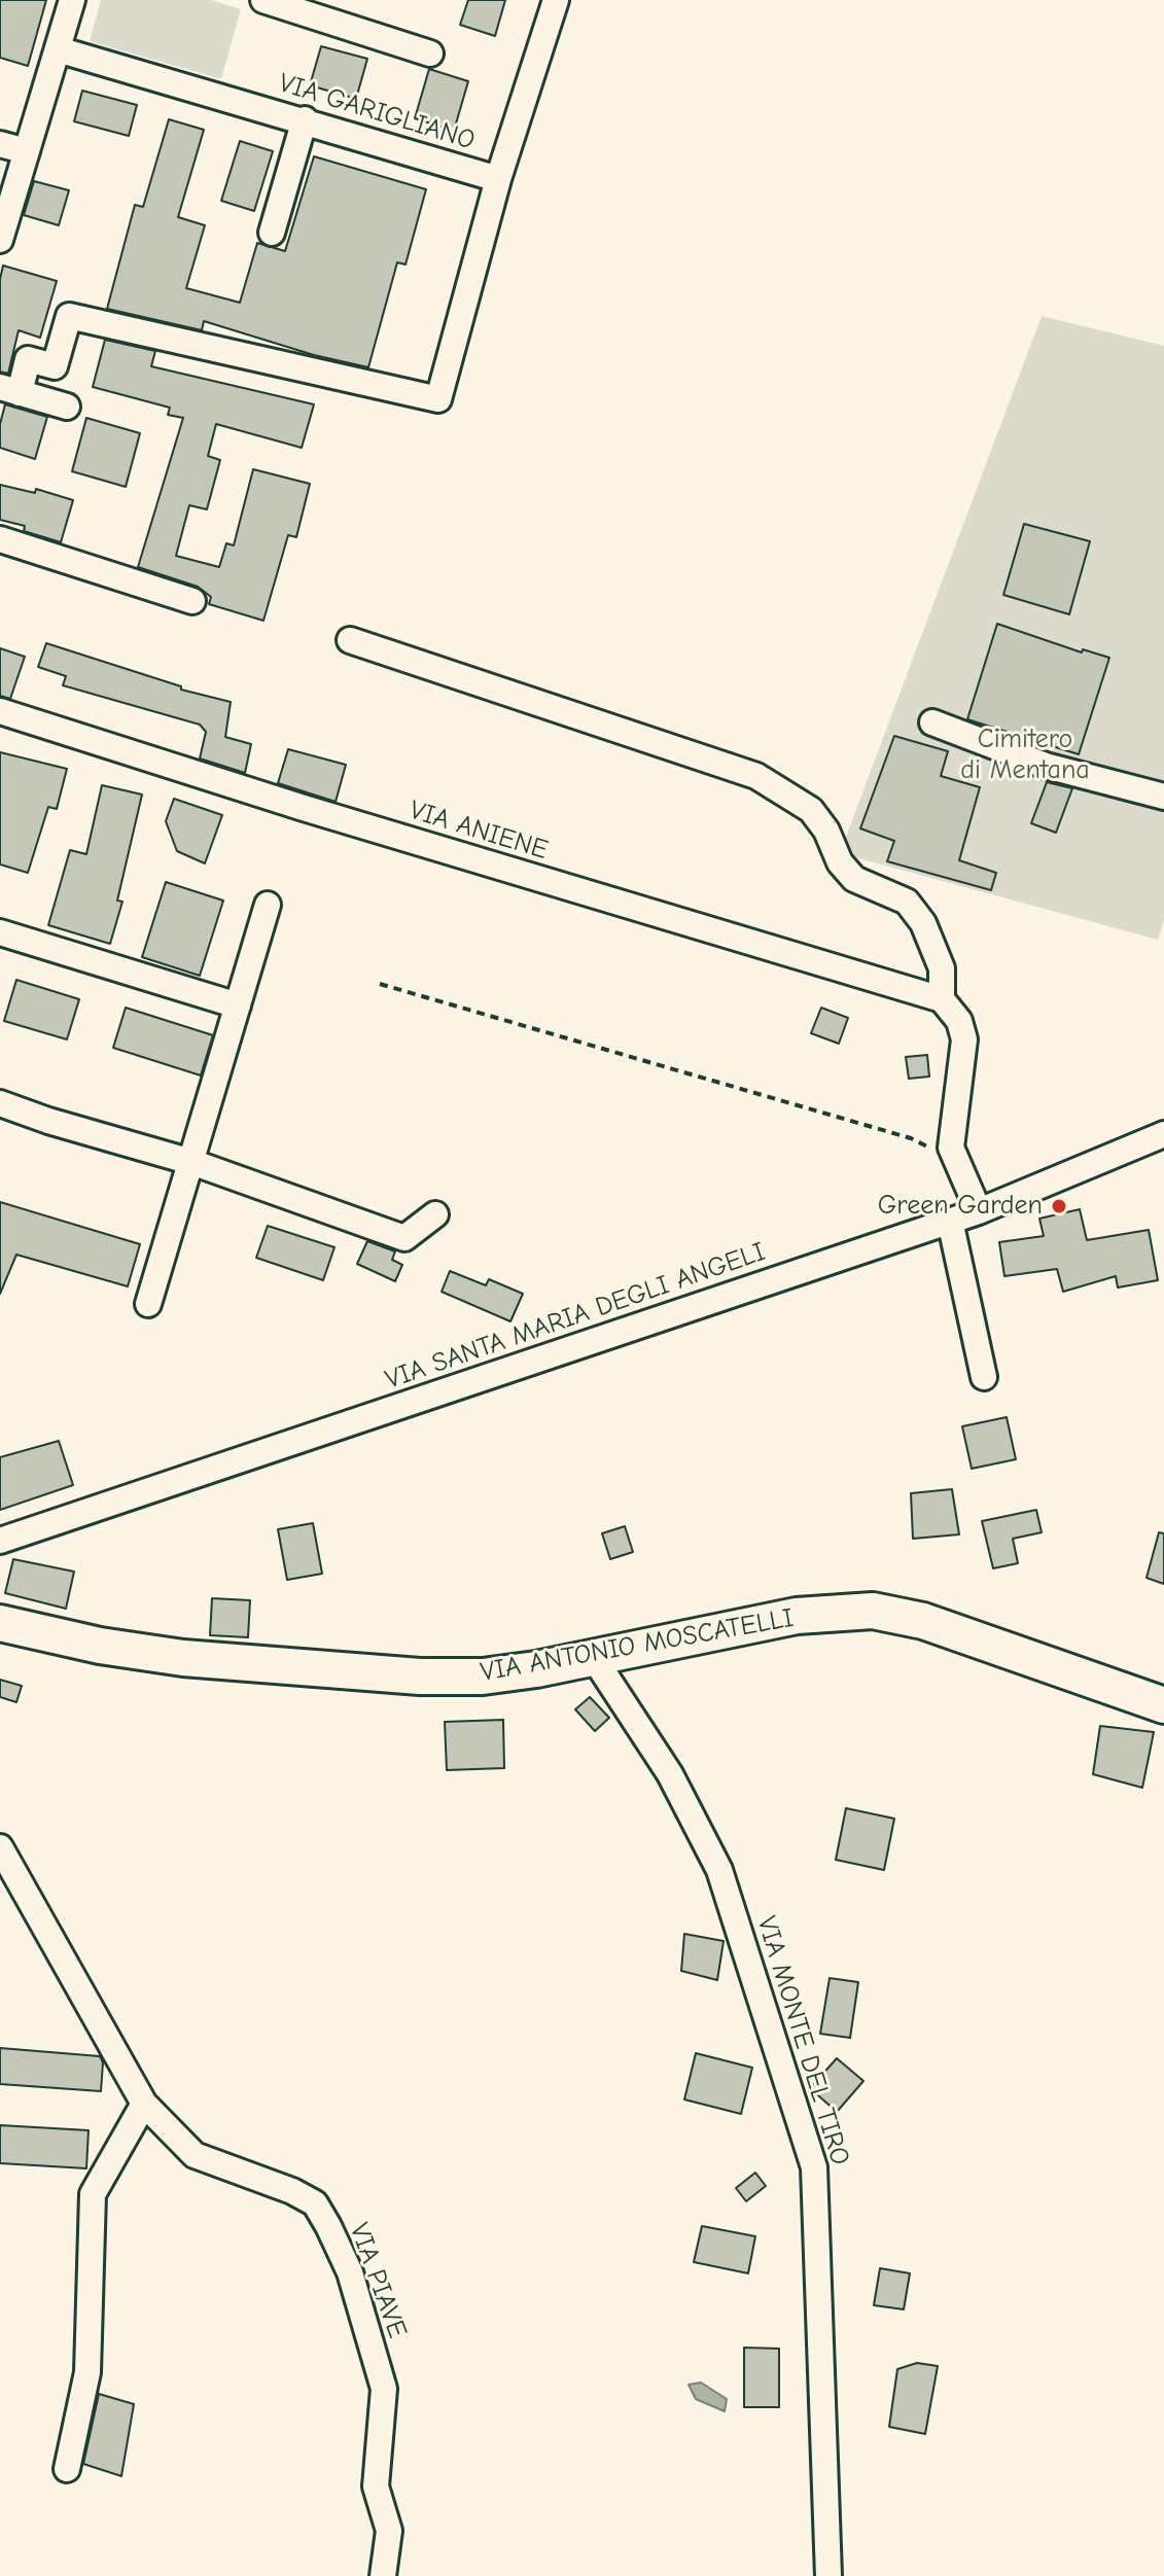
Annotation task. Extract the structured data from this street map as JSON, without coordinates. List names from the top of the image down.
{
  "streets": {
    "street": [
      "VIA GARIGLIANO",
      "VIA ANIENE",
      "VIA SANTA MARIA DEGLI ANGELI",
      "VIA ANTONIO MOSCATELLI",
      "VIA MONTE DEL TIRO",
      "VIA PIAVE"
    ]
  },
  "crossings": [
    ["VIA ANTONIO MOSCATELLI", "VIA MONTE DEL TIRO"]
  ],
  "parks": ["Cimitero di Mentana"],
  "places": ["Green Garden"]
}
